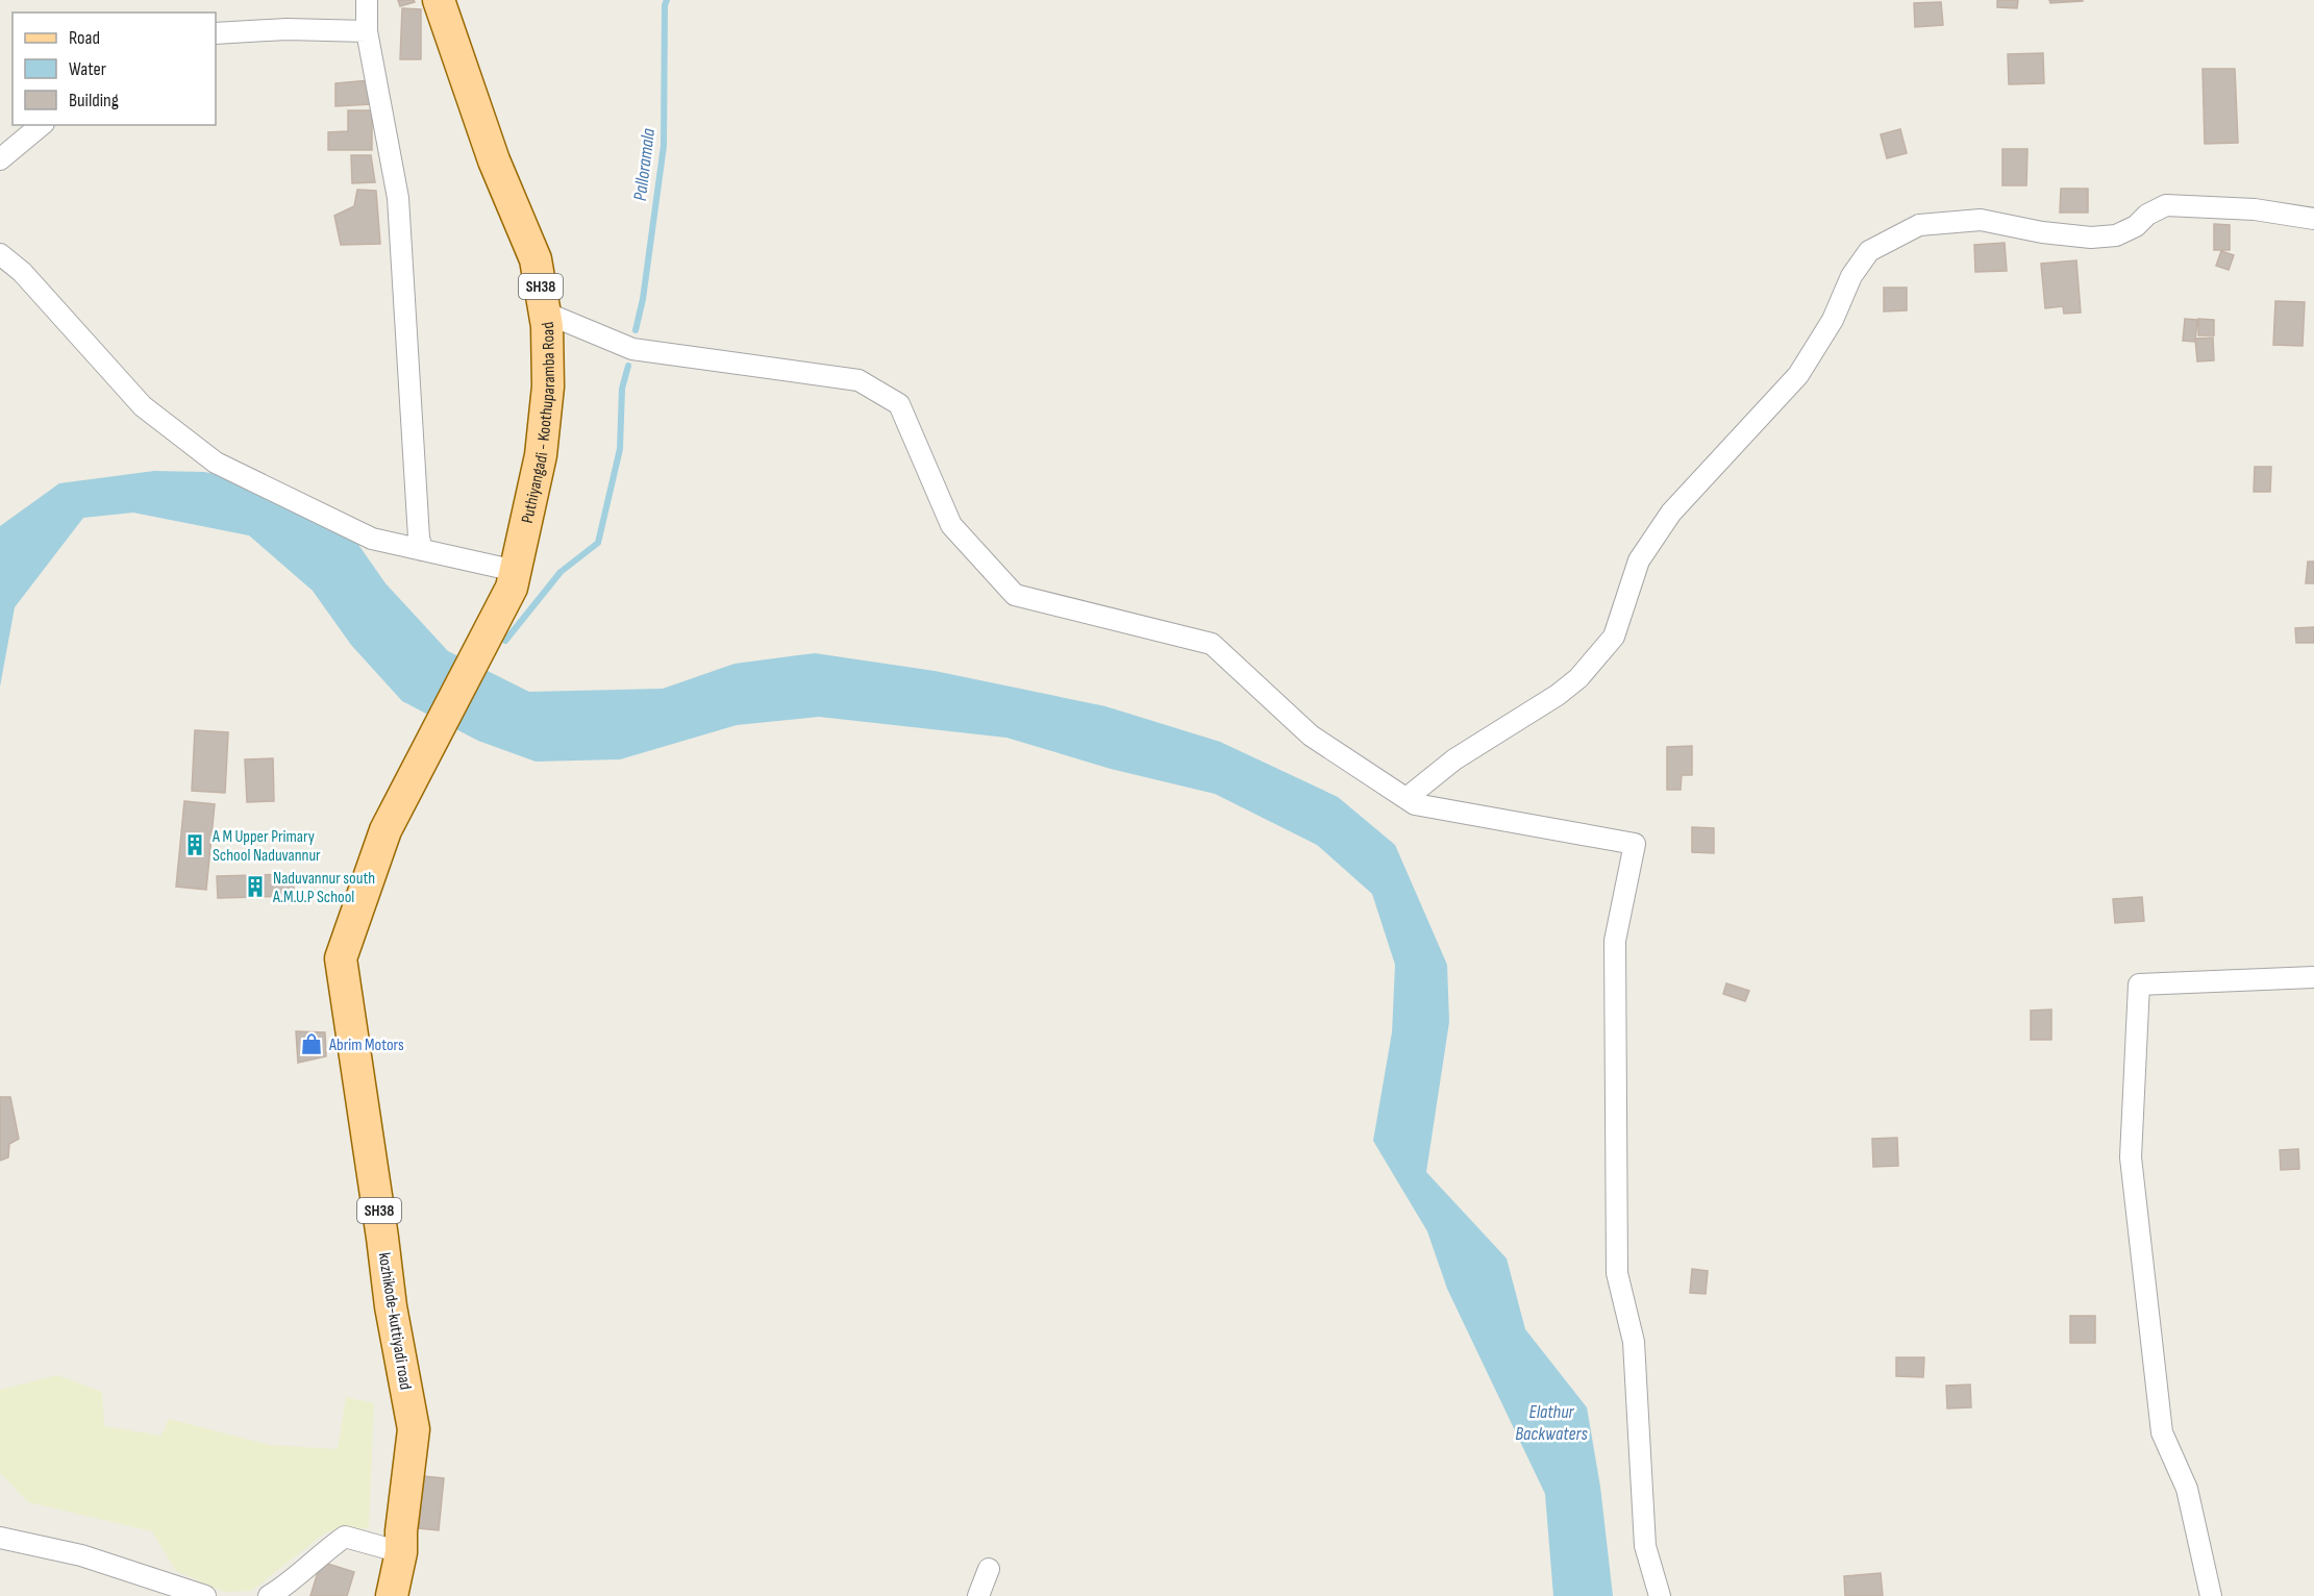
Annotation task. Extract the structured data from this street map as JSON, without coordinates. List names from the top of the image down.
{
  "streets": {
    "main road": ["SH38", "Puthiyangadi - Koothuparamba Road", "kozhikode-kuttiyadi road"]
  },
  "crossings": [
    ["Puthiyangadi - Koothuparamba Road", "kozhikode-kuttiyadi road"]
  ],
  "water": ["Palloramala", "Elathur Backwaters"],
  "places": {
    "building": ["A M Upper Primary School Naduvannur", "Naduvannur south A.M.U.P School"],
    "shop": ["Abrim Motors"]
  },
  "legend": ["Road", "Water", "Building"]
}
